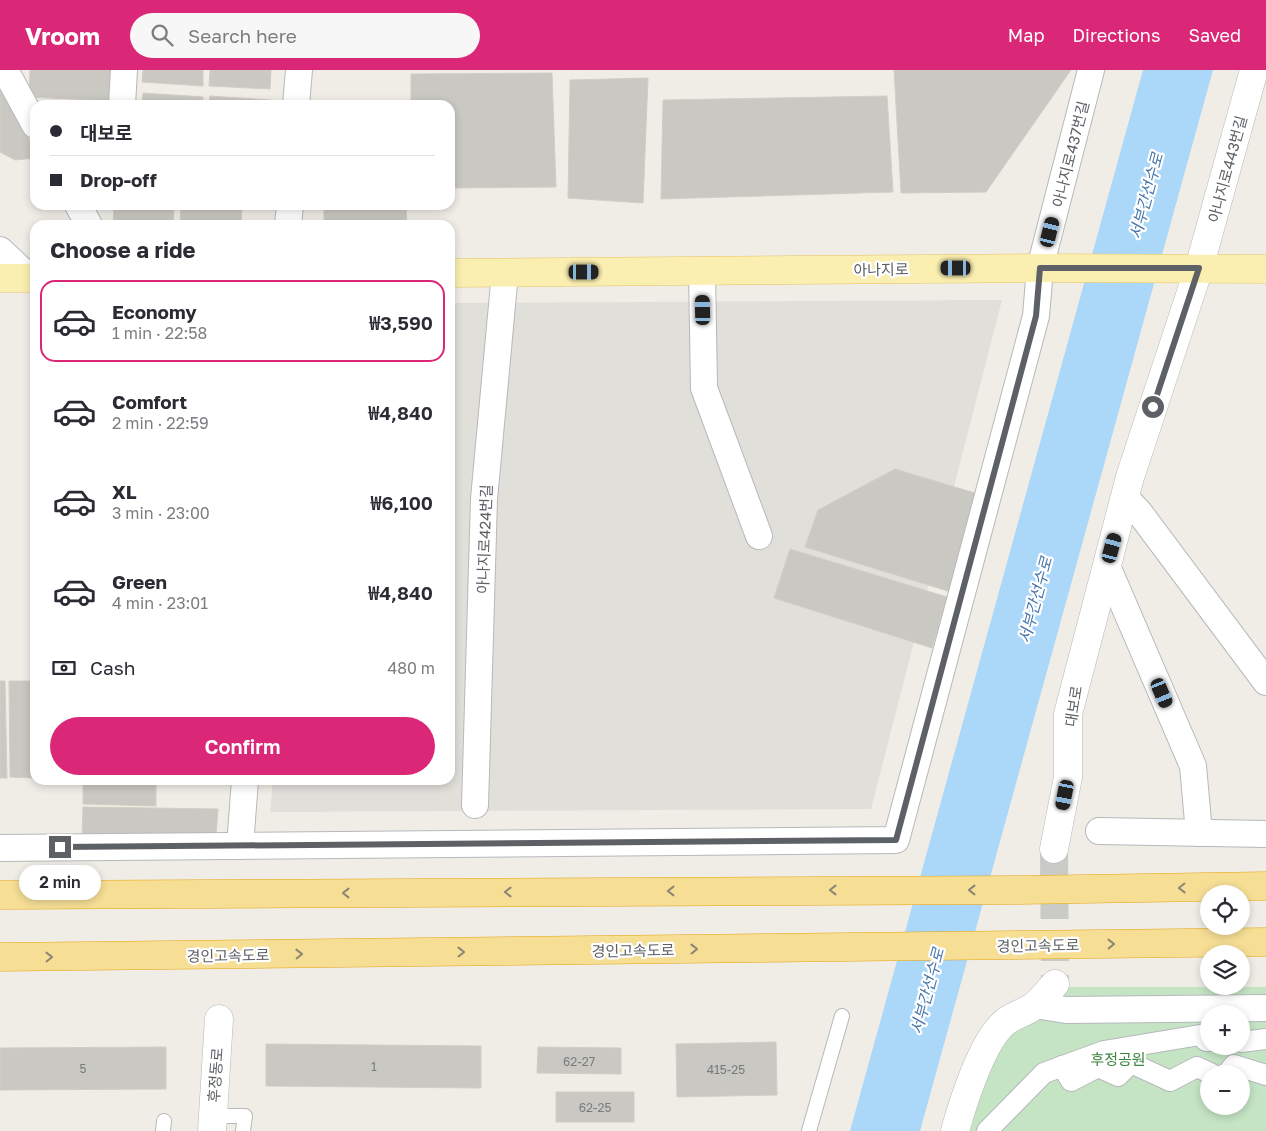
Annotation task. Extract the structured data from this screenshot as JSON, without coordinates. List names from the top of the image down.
{
  "streets": {
    "highway": ["경인고속도로"],
    "main road": ["아나지로"],
    "street": [
      "아나지로437번길",
      "아나지로443번길",
      "아나지로424번길",
      "대보로",
      "후정동로"
    ]
  },
  "crossings": [
    ["아나지로437번길", "아나지로"],
    ["아나지로443번길", "아나지로"],
    ["아나지로443번길", "대보로"],
    ["아나지로", "아나지로424번길"],
    ["아나지로", "대보로"]
  ],
  "water": ["서부간선수로"],
  "parks": ["후정공원"],
  "house_numbers": [
    "62-27",
    "1",
    "5",
    "415-25",
    "62-25"
  ],
  "page": {
    "header": "Vroom",
    "search": "Search here",
    "nav": ["Map", "Directions", "Saved"],
    "banner": ["대보로", "Drop-off"],
    "heading": "Choose a ride",
    "list": [
      {
        "name": "Economy",
        "note": "1 min · 22:58",
        "value": "₩3,590"
      },
      {
        "name": "Comfort",
        "note": "2 min · 22:59",
        "value": "₩4,840"
      },
      {
        "name": "XL",
        "note": "3 min · 23:00",
        "value": "₩6,100"
      },
      {
        "name": "Green",
        "note": "4 min · 23:01",
        "value": "₩4,840"
      }
    ],
    "pay": ["Cash", "480 m"],
    "buttons": "Confirm",
    "bubble": "2 min",
    "map_buttons": ["+", "−"]
  }
}
